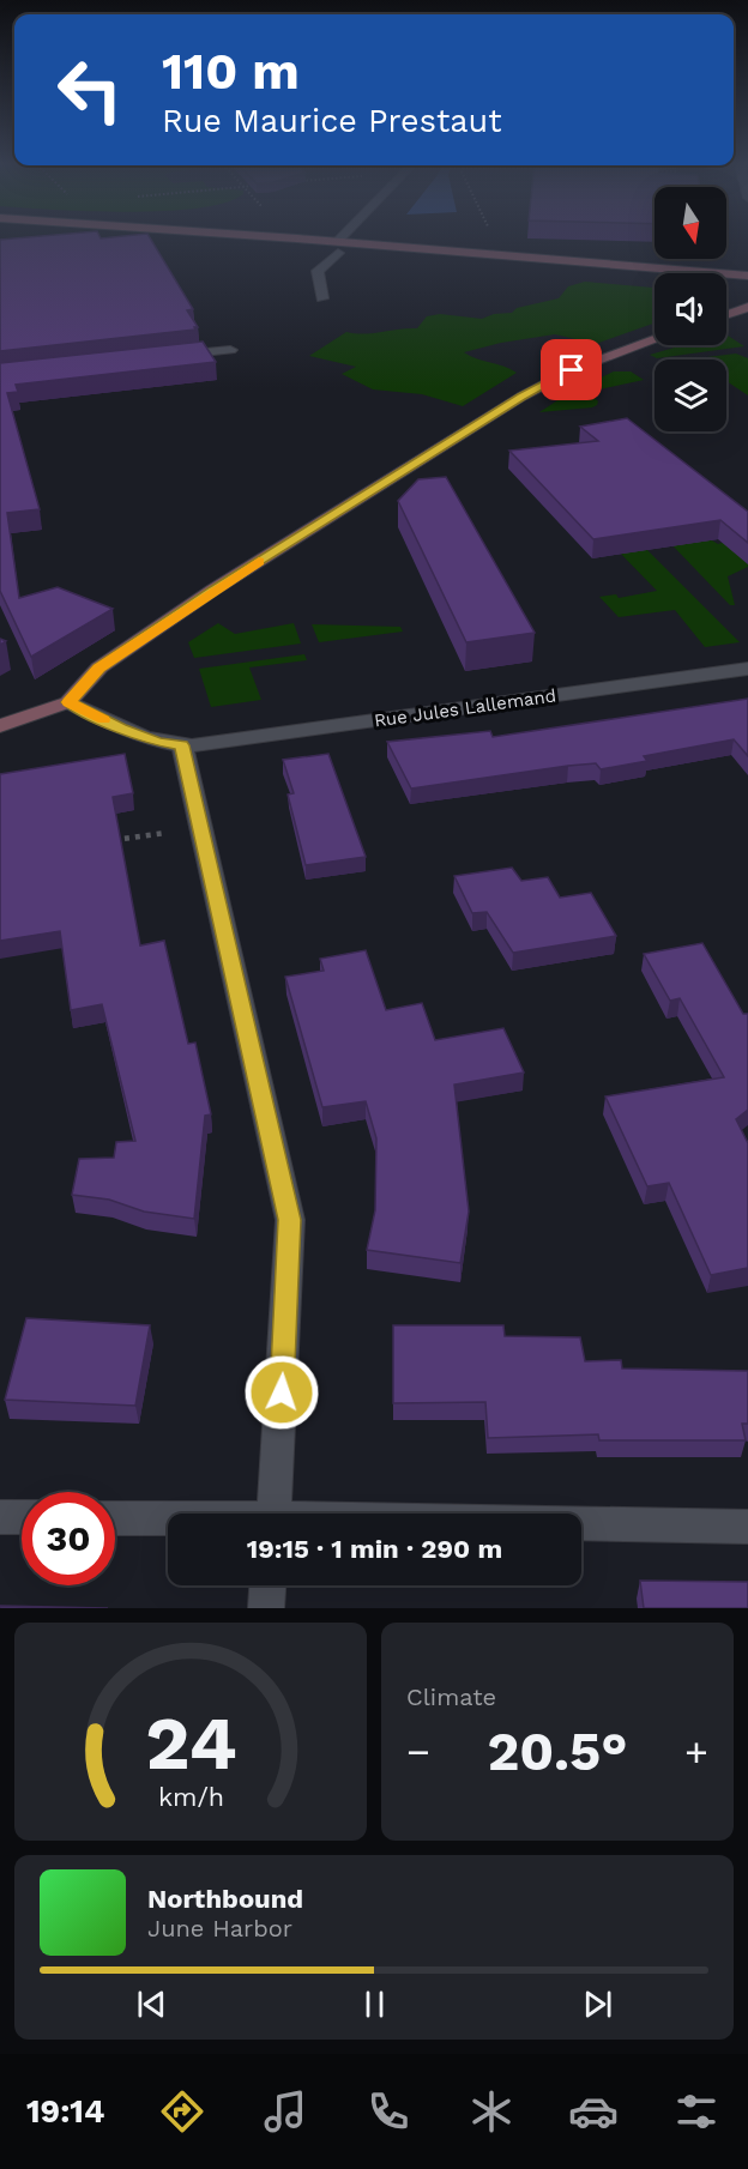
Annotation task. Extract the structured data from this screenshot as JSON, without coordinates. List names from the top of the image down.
{
  "streets": {
    "street": ["Rue Jules Lallemand"]
  },
  "north": "bottom",
  "page": {
    "turn": ["110 m", "Rue Maurice Prestaut"],
    "limit": "30",
    "trip": "19:15 · 1 min · 290 m",
    "tile": "Climate",
    "heat": ["−", "20.5°", "+"],
    "song": ["Northbound", "June Harbor"],
    "tabs": "19:14",
    "gauge": ["24", "km/h"]
  }
}
